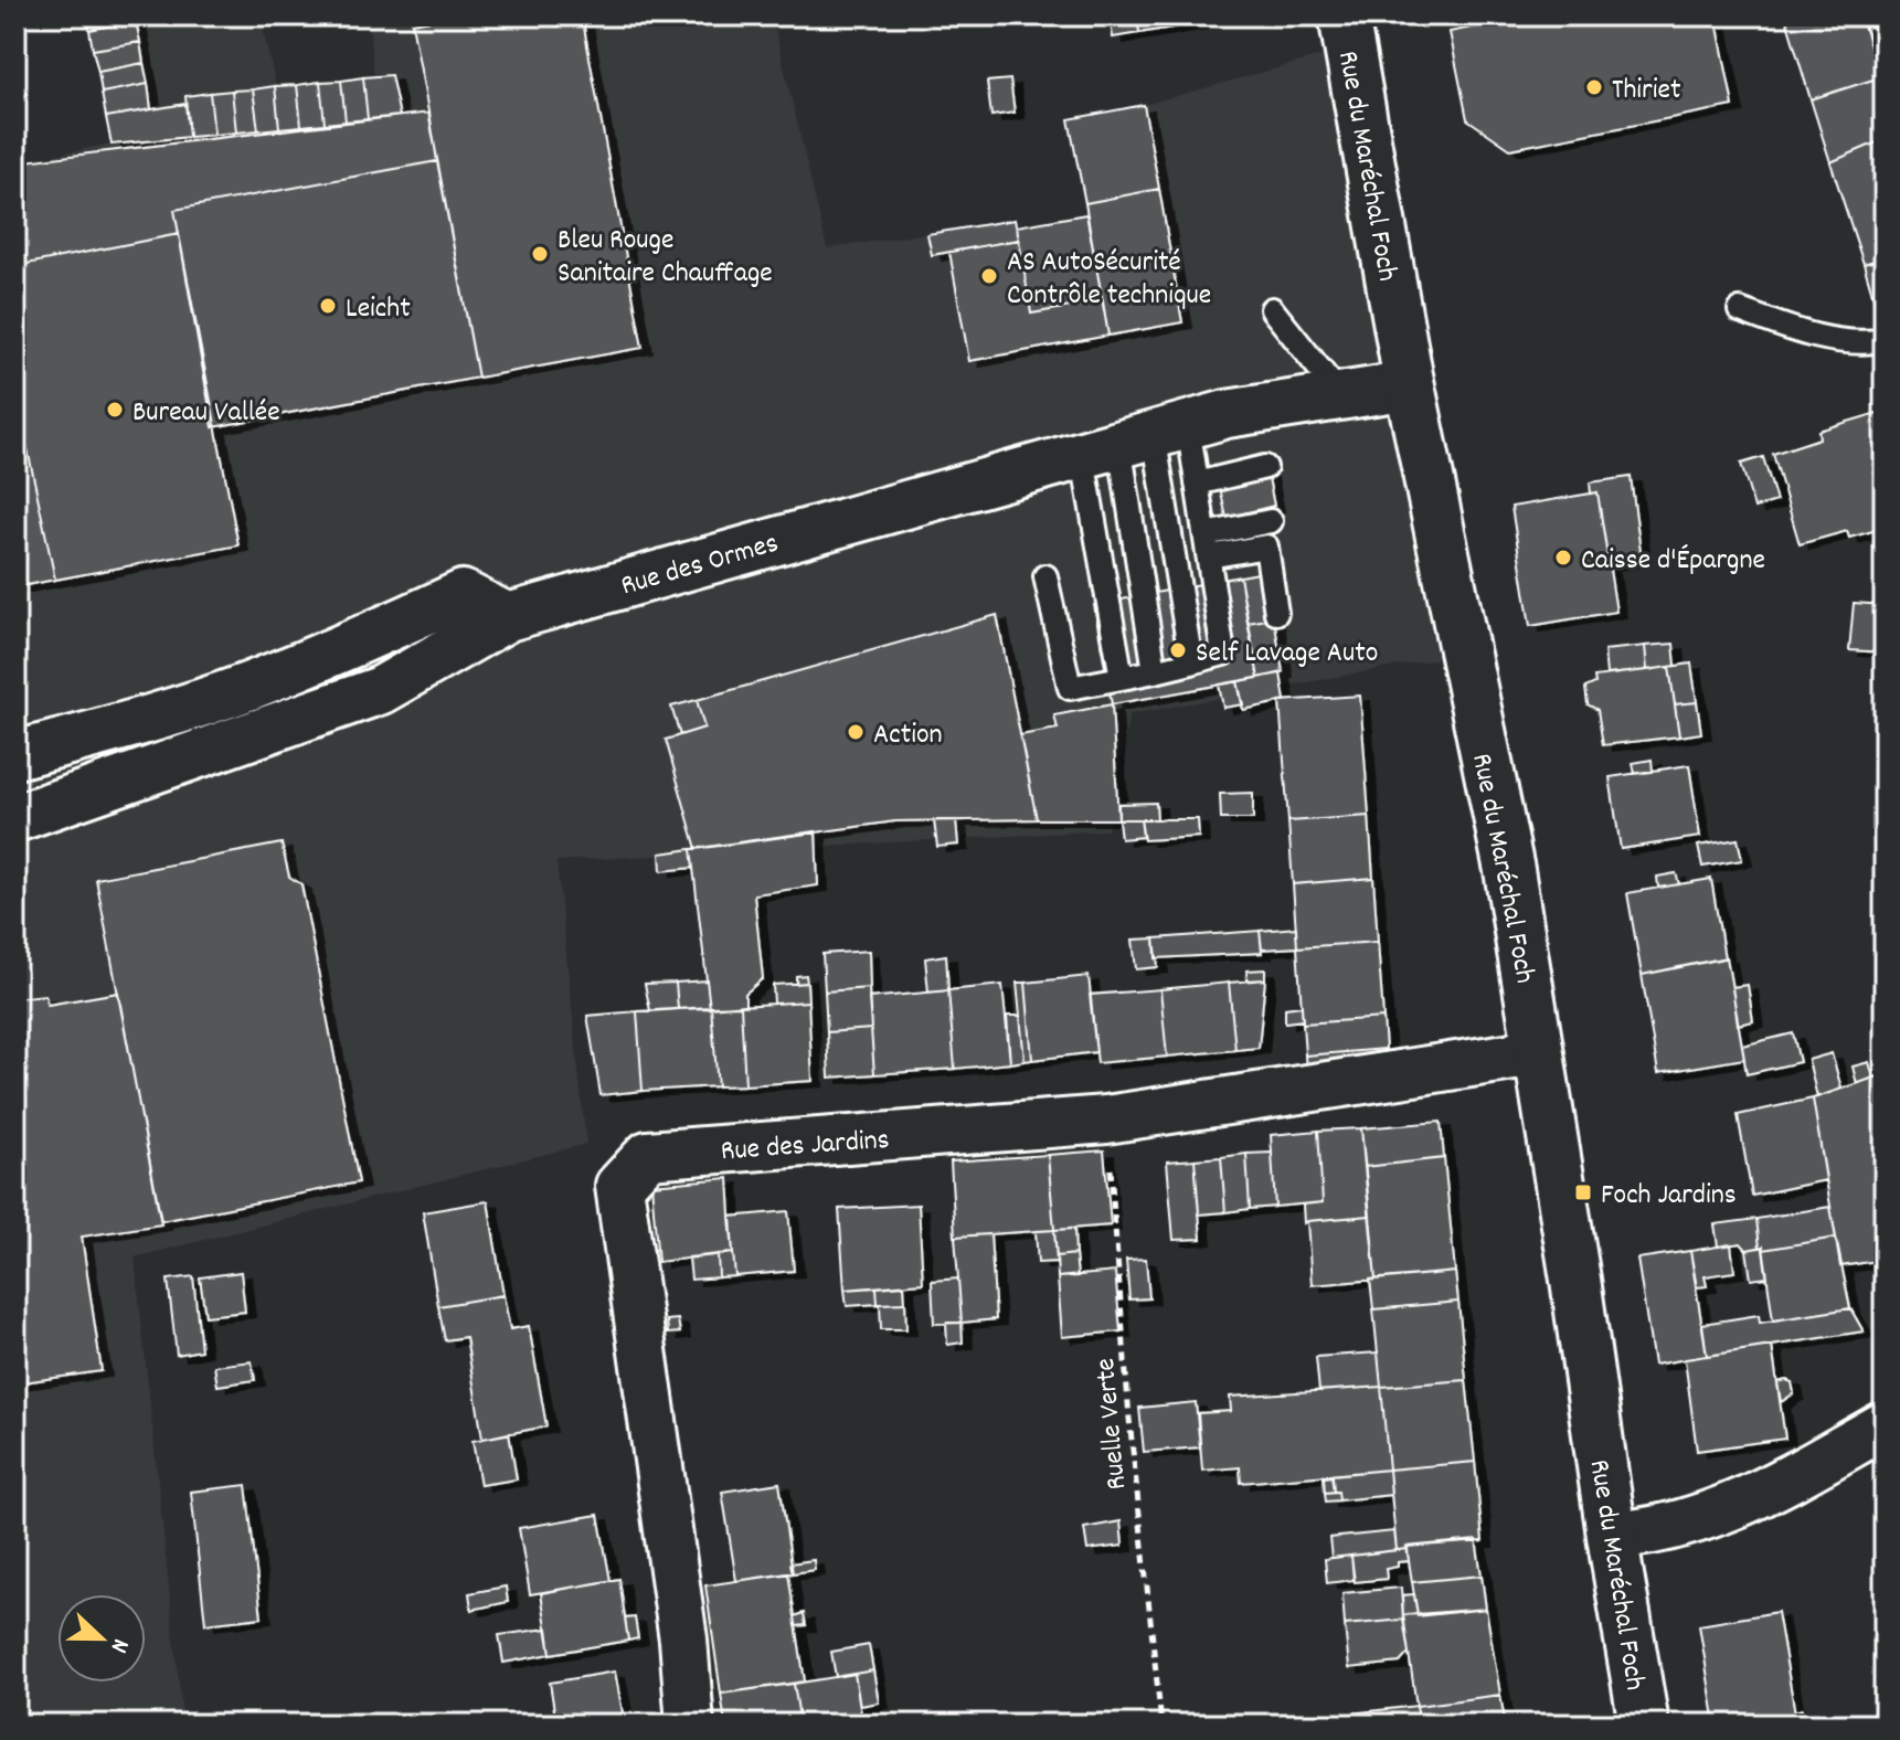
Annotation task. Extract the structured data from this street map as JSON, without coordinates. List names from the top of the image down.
{
  "streets": {
    "main road": ["Rue du Maréchal Foch"],
    "street": ["Rue des Ormes", "Rue des Jardins"],
    "path": ["Ruelle Verte"]
  },
  "crossings": [
    ["Rue du Maréchal Foch", "Rue des Ormes"],
    ["Rue du Maréchal Foch", "Rue des Jardins"],
    ["Rue des Jardins", "Ruelle Verte"]
  ],
  "places": {
    "other": [
      "Thiriet",
      "Bleu Rouge Sanitaire Chauffage",
      "AS AutoSécurité Contrôle technique",
      "Leicht",
      "Bureau Vallée",
      "Caisse d'Épargne",
      "Self Lavage Auto",
      "Action"
    ],
    "transit": ["Foch Jardins"]
  },
  "north": "right"
}
